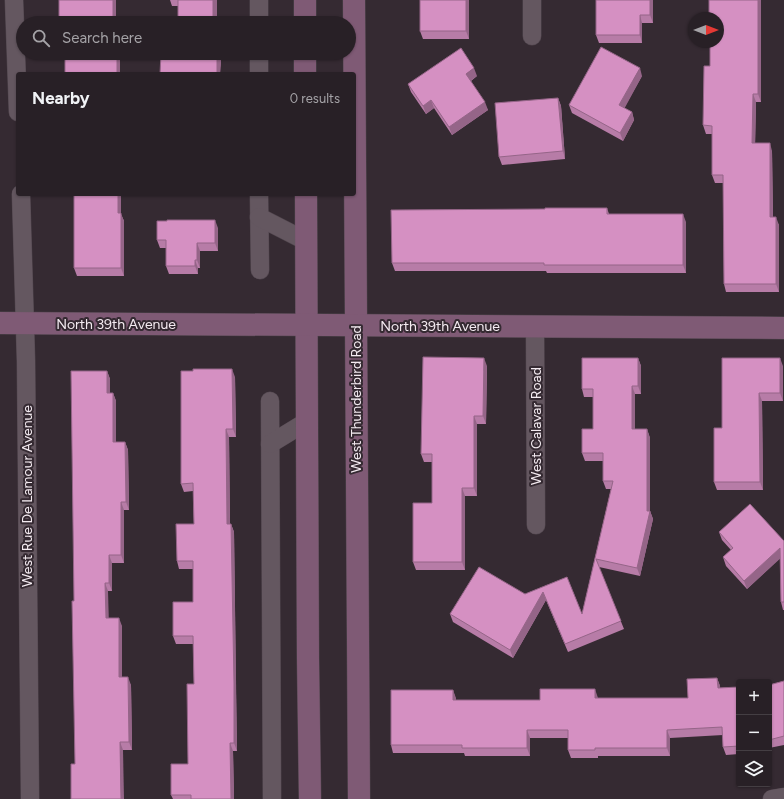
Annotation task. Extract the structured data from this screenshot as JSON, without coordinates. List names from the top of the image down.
{
  "streets": {
    "main road": ["North 39th Avenue", "West Thunderbird Road"],
    "street": ["West Calavar Road", "West Rue De Lamour Avenue"]
  },
  "crossings": [
    ["North 39th Avenue", "West Thunderbird Road"],
    ["North 39th Avenue", "West Calavar Road"],
    ["North 39th Avenue", "West Rue De Lamour Avenue"]
  ],
  "north": "right",
  "page": {
    "search": "Search here",
    "heading": ["Nearby", "0 results"],
    "map_buttons": ["+", "−"]
  }
}
